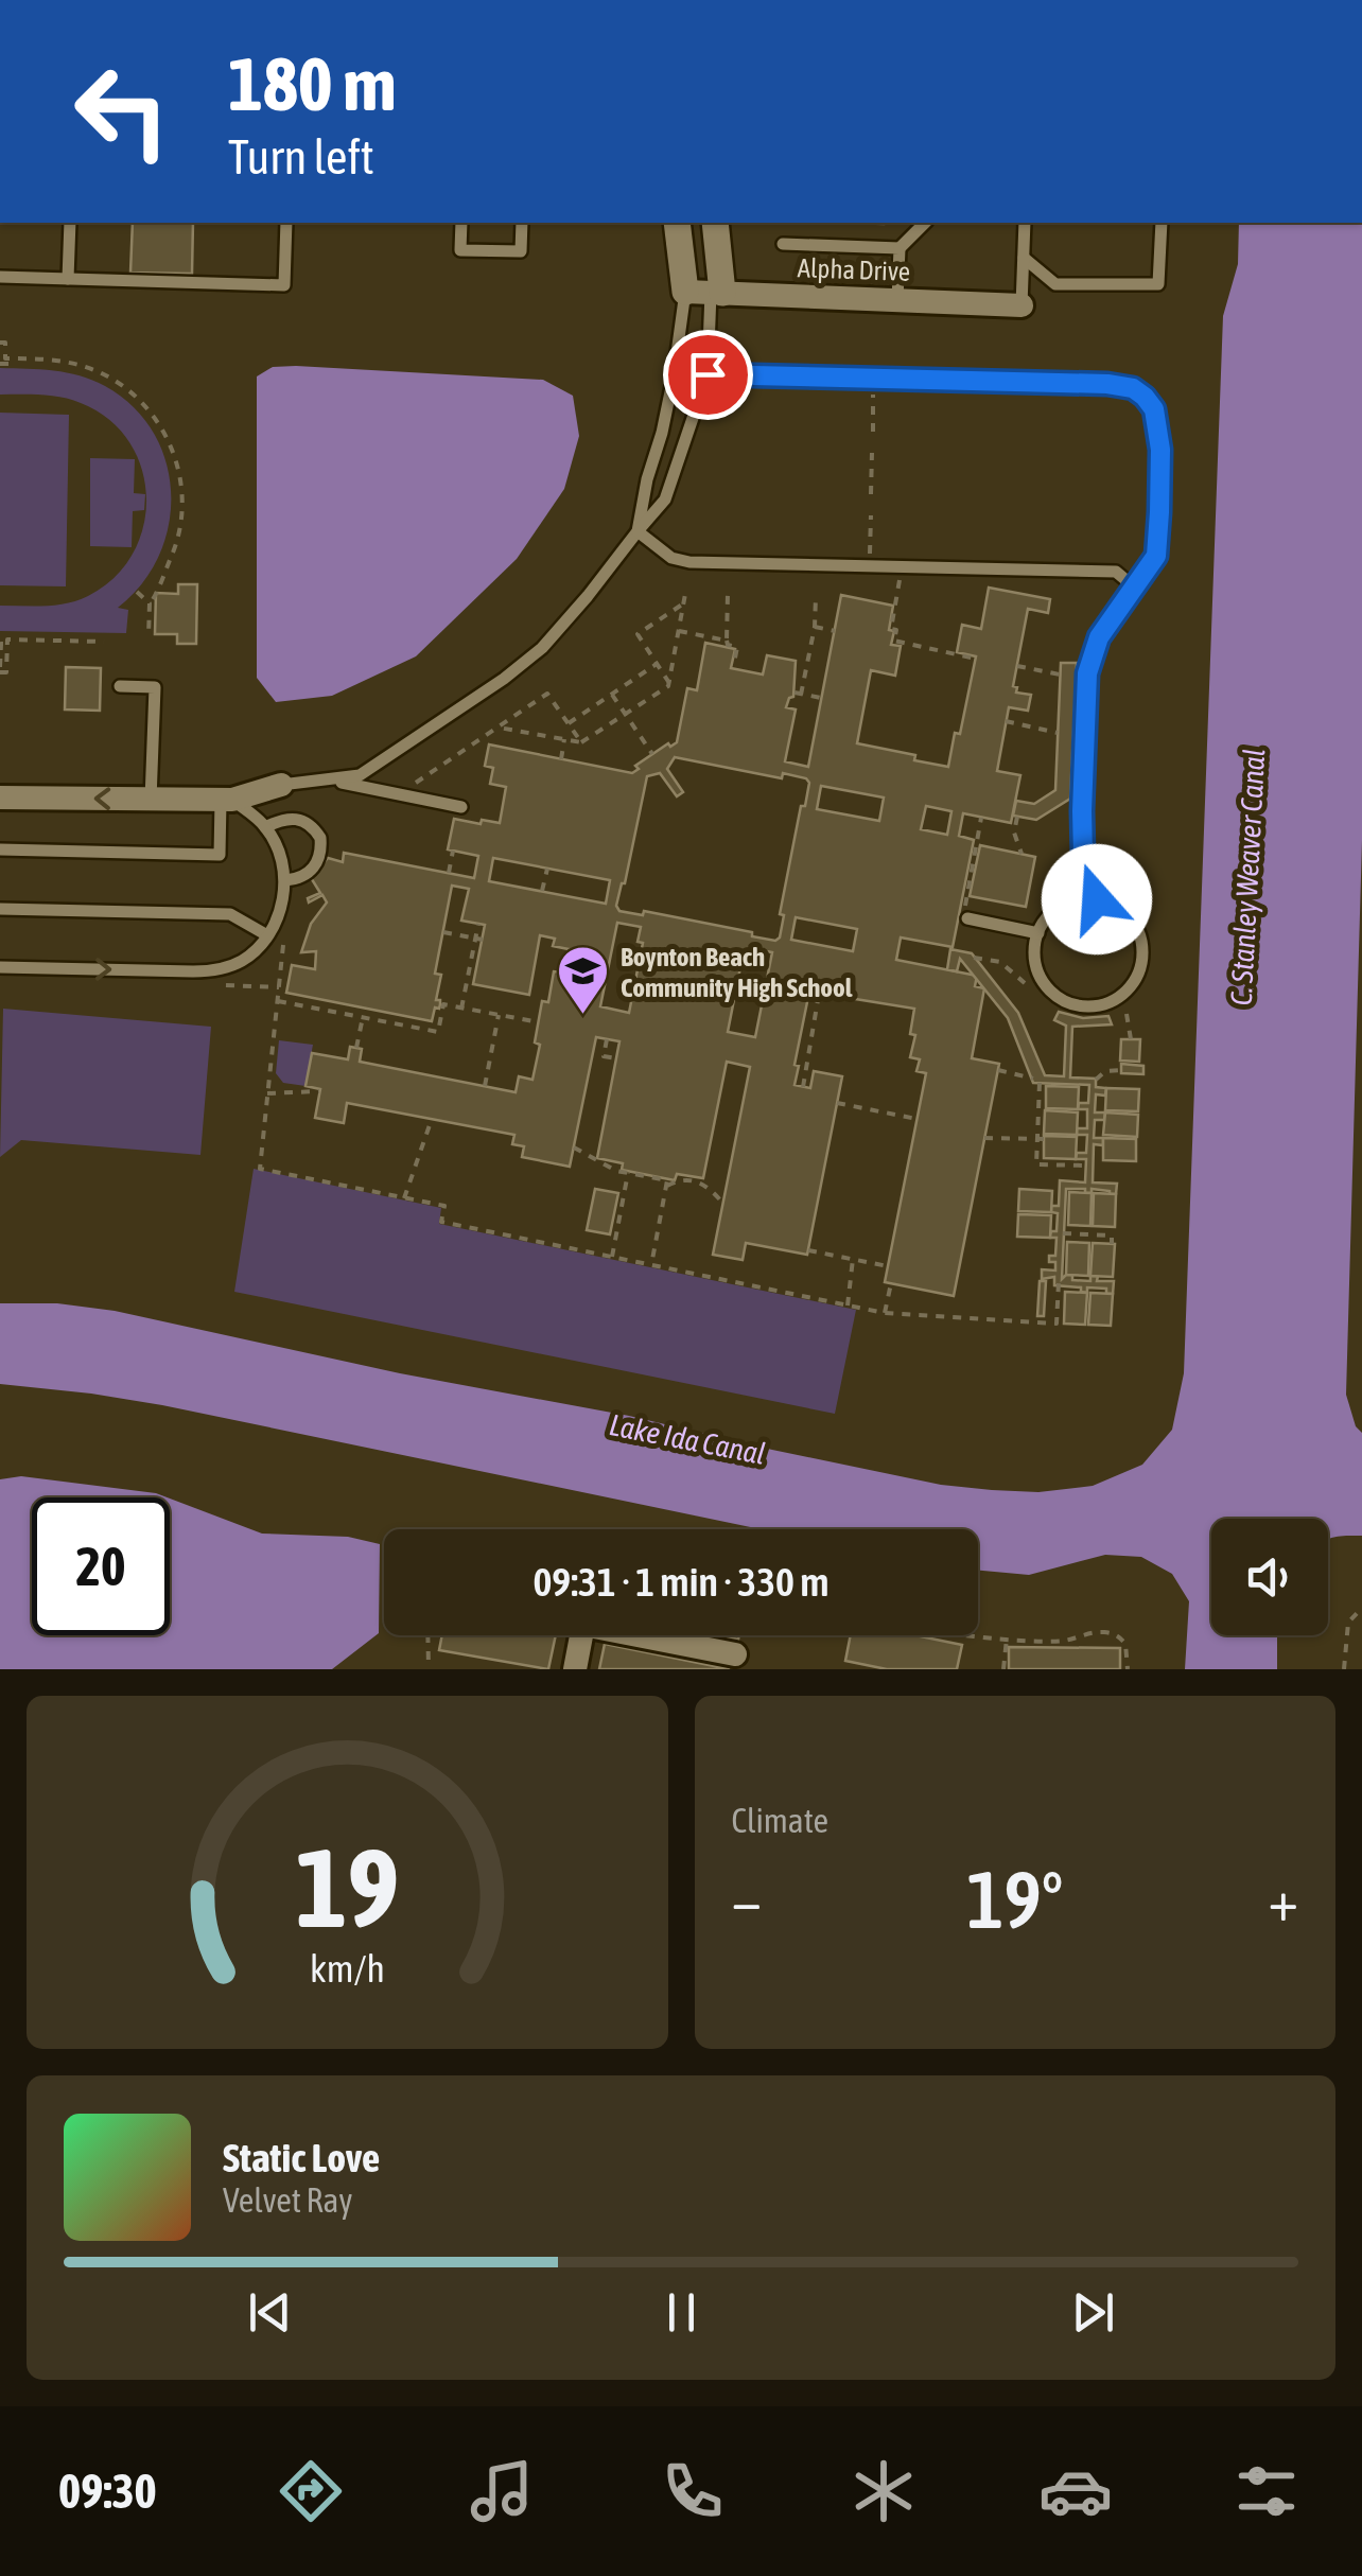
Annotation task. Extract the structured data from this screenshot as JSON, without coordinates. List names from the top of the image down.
{
  "streets": {
    "street": ["Alpha Drive"]
  },
  "water": ["C. Stanley Weaver Canal", "Lake Ida Canal"],
  "places": {
    "school or university": ["Boynton Beach Community High School"]
  },
  "page": {
    "turn": ["180 m", "Turn left"],
    "limit": "20",
    "trip": "09:31 · 1 min · 330 m",
    "tile": "Climate",
    "heat": ["−", "19°", "+"],
    "song": ["Static Love", "Velvet Ray"],
    "tabs": "09:30",
    "gauge": ["19", "km/h"]
  }
}
